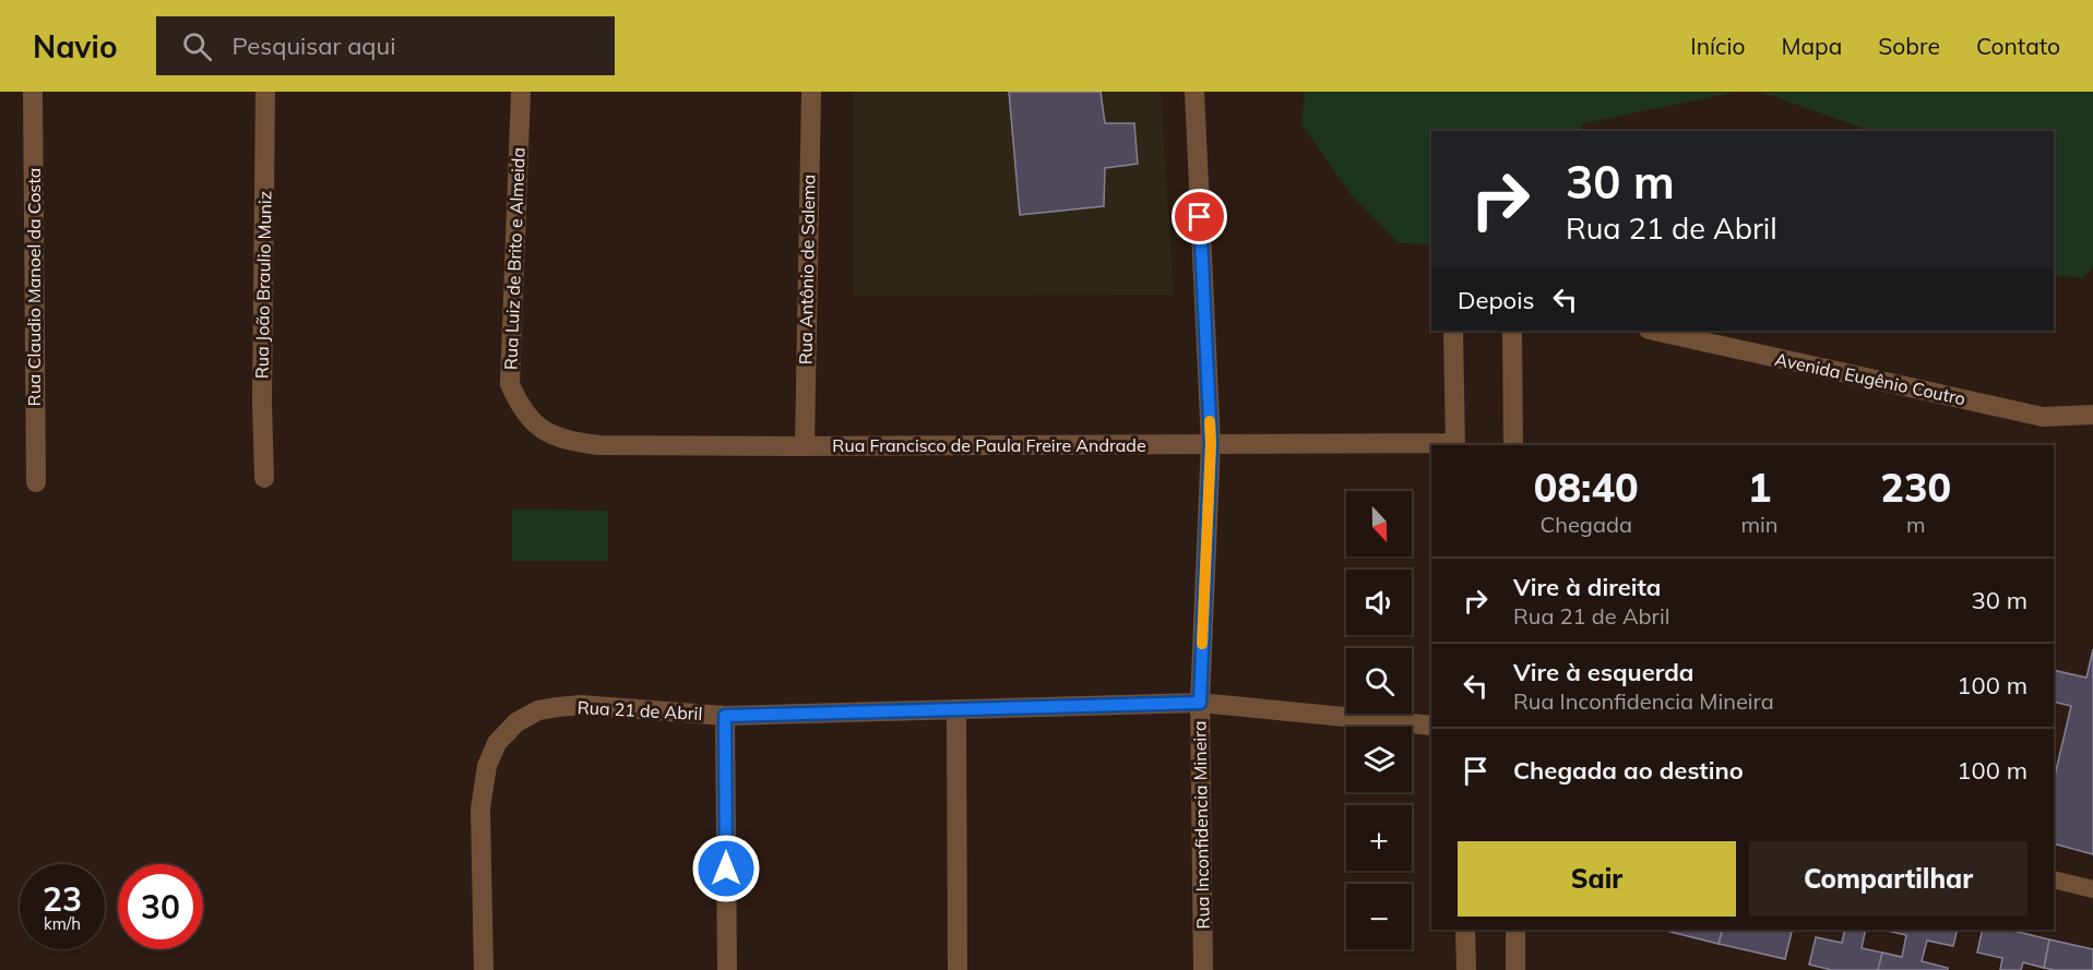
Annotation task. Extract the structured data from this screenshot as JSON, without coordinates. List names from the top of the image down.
{
  "streets": {
    "street": [
      "Rua Luiz de Brito e Almeida",
      "Rua Antônio de Salema",
      "Rua João Braulio Muniz",
      "Rua Claudio Manoel da Costa",
      "Avenida Eugênio Coutro",
      "Rua Francisco de Paula Freire Andrade",
      "Rua 21 de Abril",
      "Rua Inconfidencia Mineira"
    ]
  },
  "crossings": [
    ["Rua Luiz de Brito e Almeida", "Rua Francisco de Paula Freire Andrade"],
    ["Rua Antônio de Salema", "Rua Francisco de Paula Freire Andrade"],
    ["Rua Francisco de Paula Freire Andrade", "Rua Inconfidencia Mineira"],
    ["Rua 21 de Abril", "Rua Inconfidencia Mineira"]
  ],
  "north": "bottom",
  "page": {
    "header": "Navio",
    "search": "Pesquisar aqui",
    "nav": [
      "Início",
      "Mapa",
      "Sobre",
      "Contato"
    ],
    "turn": ["30 m", "Rua 21 de Abril"],
    "then": "Depois",
    "eta": [
      "08:40",
      "Chegada",
      "1",
      "min",
      "230",
      "m"
    ],
    "map_buttons": ["+", "−"],
    "list": [
      {
        "name": "Vire à direita",
        "note": "Rua 21 de Abril",
        "value": "30 m"
      },
      {
        "name": "Vire à esquerda",
        "note": "Rua Inconfidencia Mineira",
        "value": "100 m"
      },
      {
        "name": "Chegada ao destino",
        "value": "100 m"
      }
    ],
    "buttons": ["Sair", "Compartilhar"],
    "speed": "23 km/h",
    "limit": "30"
  }
}
